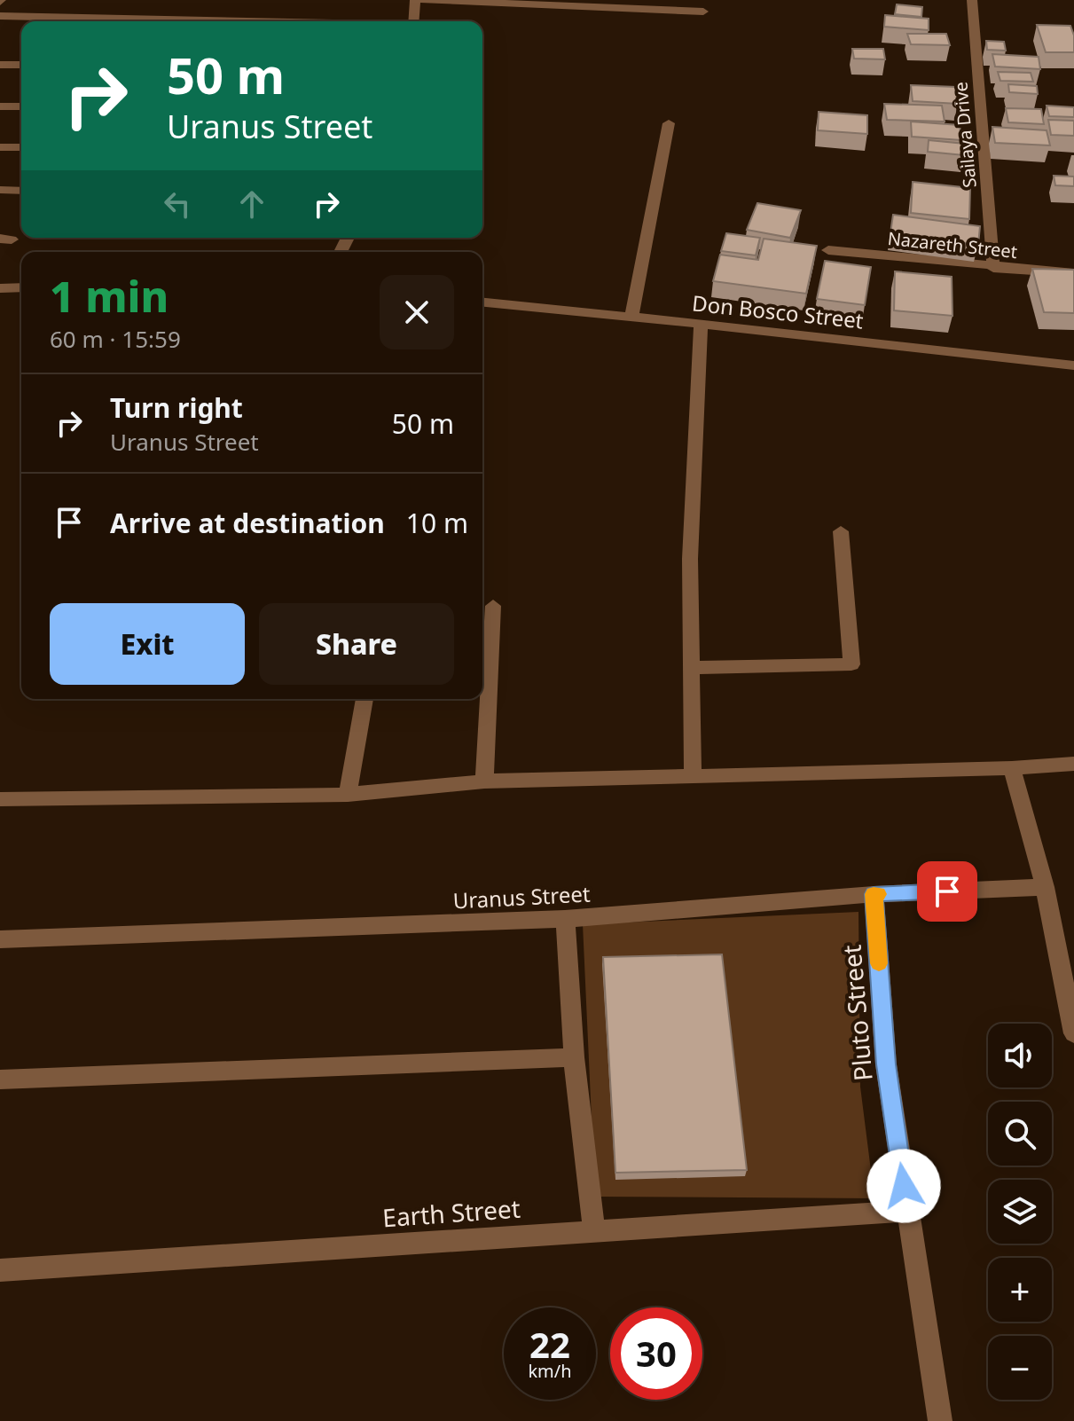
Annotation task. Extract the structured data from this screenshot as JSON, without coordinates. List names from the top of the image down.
{
  "streets": {
    "street": [
      "Sailaya Drive",
      "Nazareth Street",
      "Don Bosco Street",
      "Uranus Street",
      "Pluto Street",
      "Earth Street"
    ]
  },
  "crossings": [
    ["Sailaya Drive", "Nazareth Street"],
    ["Uranus Street", "Pluto Street"],
    ["Pluto Street", "Earth Street"]
  ],
  "page": {
    "turn": ["50 m", "Uranus Street"],
    "heading": ["1 min", "60 m · 15:59"],
    "list": [
      {
        "name": "Turn right",
        "note": "Uranus Street",
        "value": "50 m"
      },
      {
        "name": "Arrive at destination",
        "value": "10 m"
      }
    ],
    "buttons": ["Exit", "Share"],
    "map_buttons": ["+", "−"],
    "speed": "22 km/h",
    "limit": "30"
  }
}
